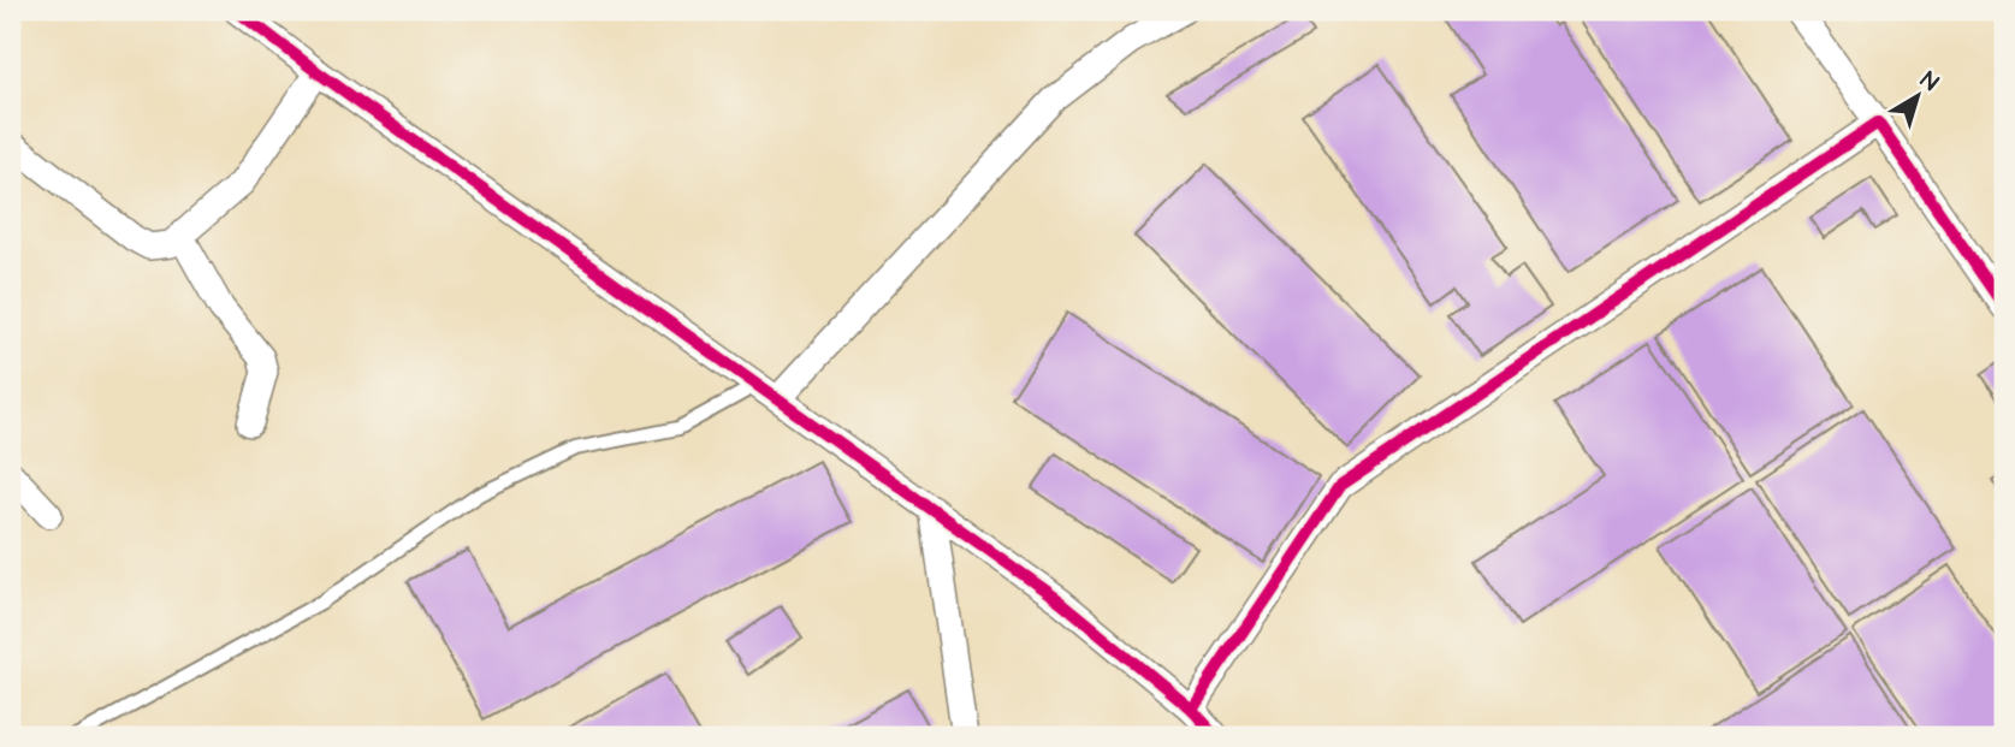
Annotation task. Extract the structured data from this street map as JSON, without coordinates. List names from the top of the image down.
{
  "north": "top right"
}
